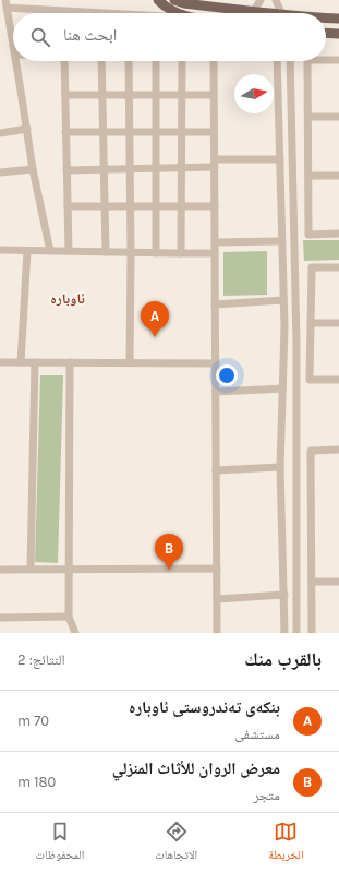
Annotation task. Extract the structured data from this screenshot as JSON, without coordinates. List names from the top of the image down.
{
  "districts": ["ئاوبارە"],
  "north": "right",
  "page": {
    "search": "ابحث هنا",
    "pins": ["A", "B"],
    "heading": ["بالقرب منك", "النتائج: 2"],
    "list": [
      {
        "mark": "A",
        "name": "بنکەی تەندروستی ئاوبارە",
        "note": "مستشفى",
        "value": "70 m"
      },
      {
        "mark": "B",
        "name": "معرض الروان للأثاث المنزلي",
        "note": "متجر",
        "value": "180 m"
      }
    ],
    "nav": ["الخريطة", "الاتجاهات", "المحفوظات"]
  }
}
